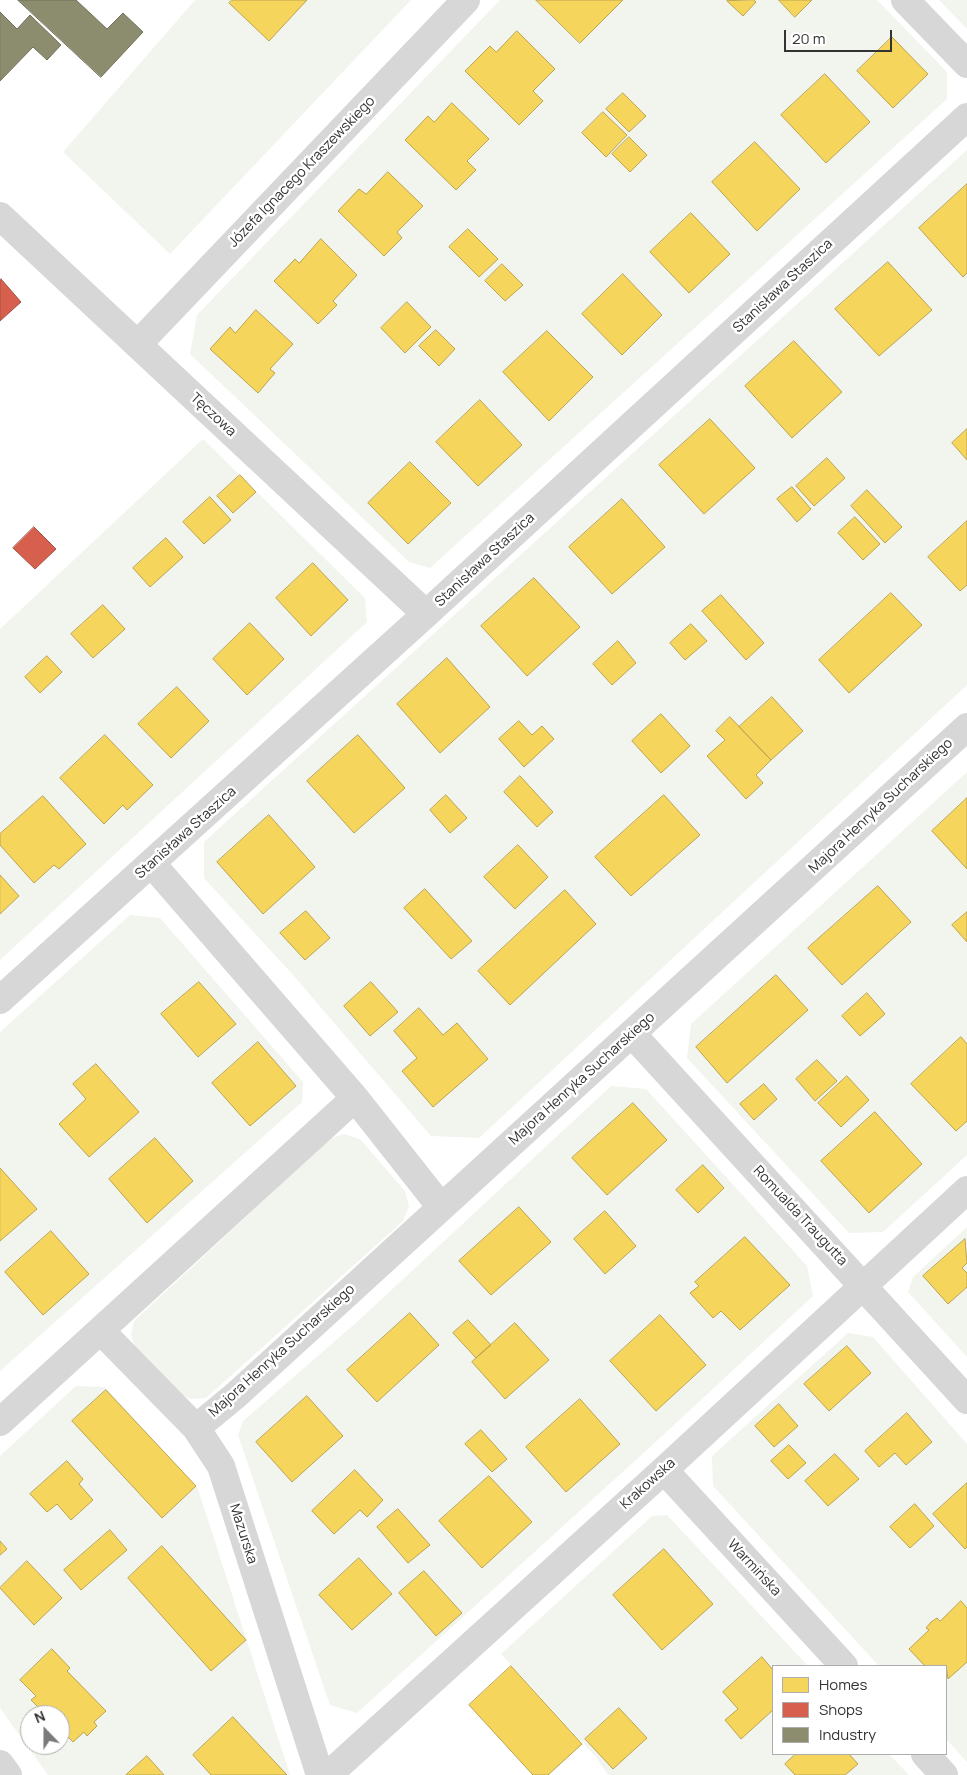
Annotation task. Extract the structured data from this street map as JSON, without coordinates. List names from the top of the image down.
{
  "streets": {
    "street": [
      "Józefa Ignacego Kraszewskiego",
      "Stanisława Staszica",
      "Tęczowa",
      "Majora Henryka Sucharskiego",
      "Romualda Traugutta",
      "Krakowska",
      "Mazurska",
      "Warmińska"
    ]
  },
  "crossings": [
    ["Józefa Ignacego Kraszewskiego", "Tęczowa"],
    ["Stanisława Staszica", "Tęczowa"],
    ["Majora Henryka Sucharskiego", "Romualda Traugutta"],
    ["Majora Henryka Sucharskiego", "Mazurska"],
    ["Romualda Traugutta", "Krakowska"],
    ["Krakowska", "Warmińska"]
  ],
  "legend": ["Homes", "Shops", "Industry"],
  "scale_bar": "20 m",
  "north": "top"
}
